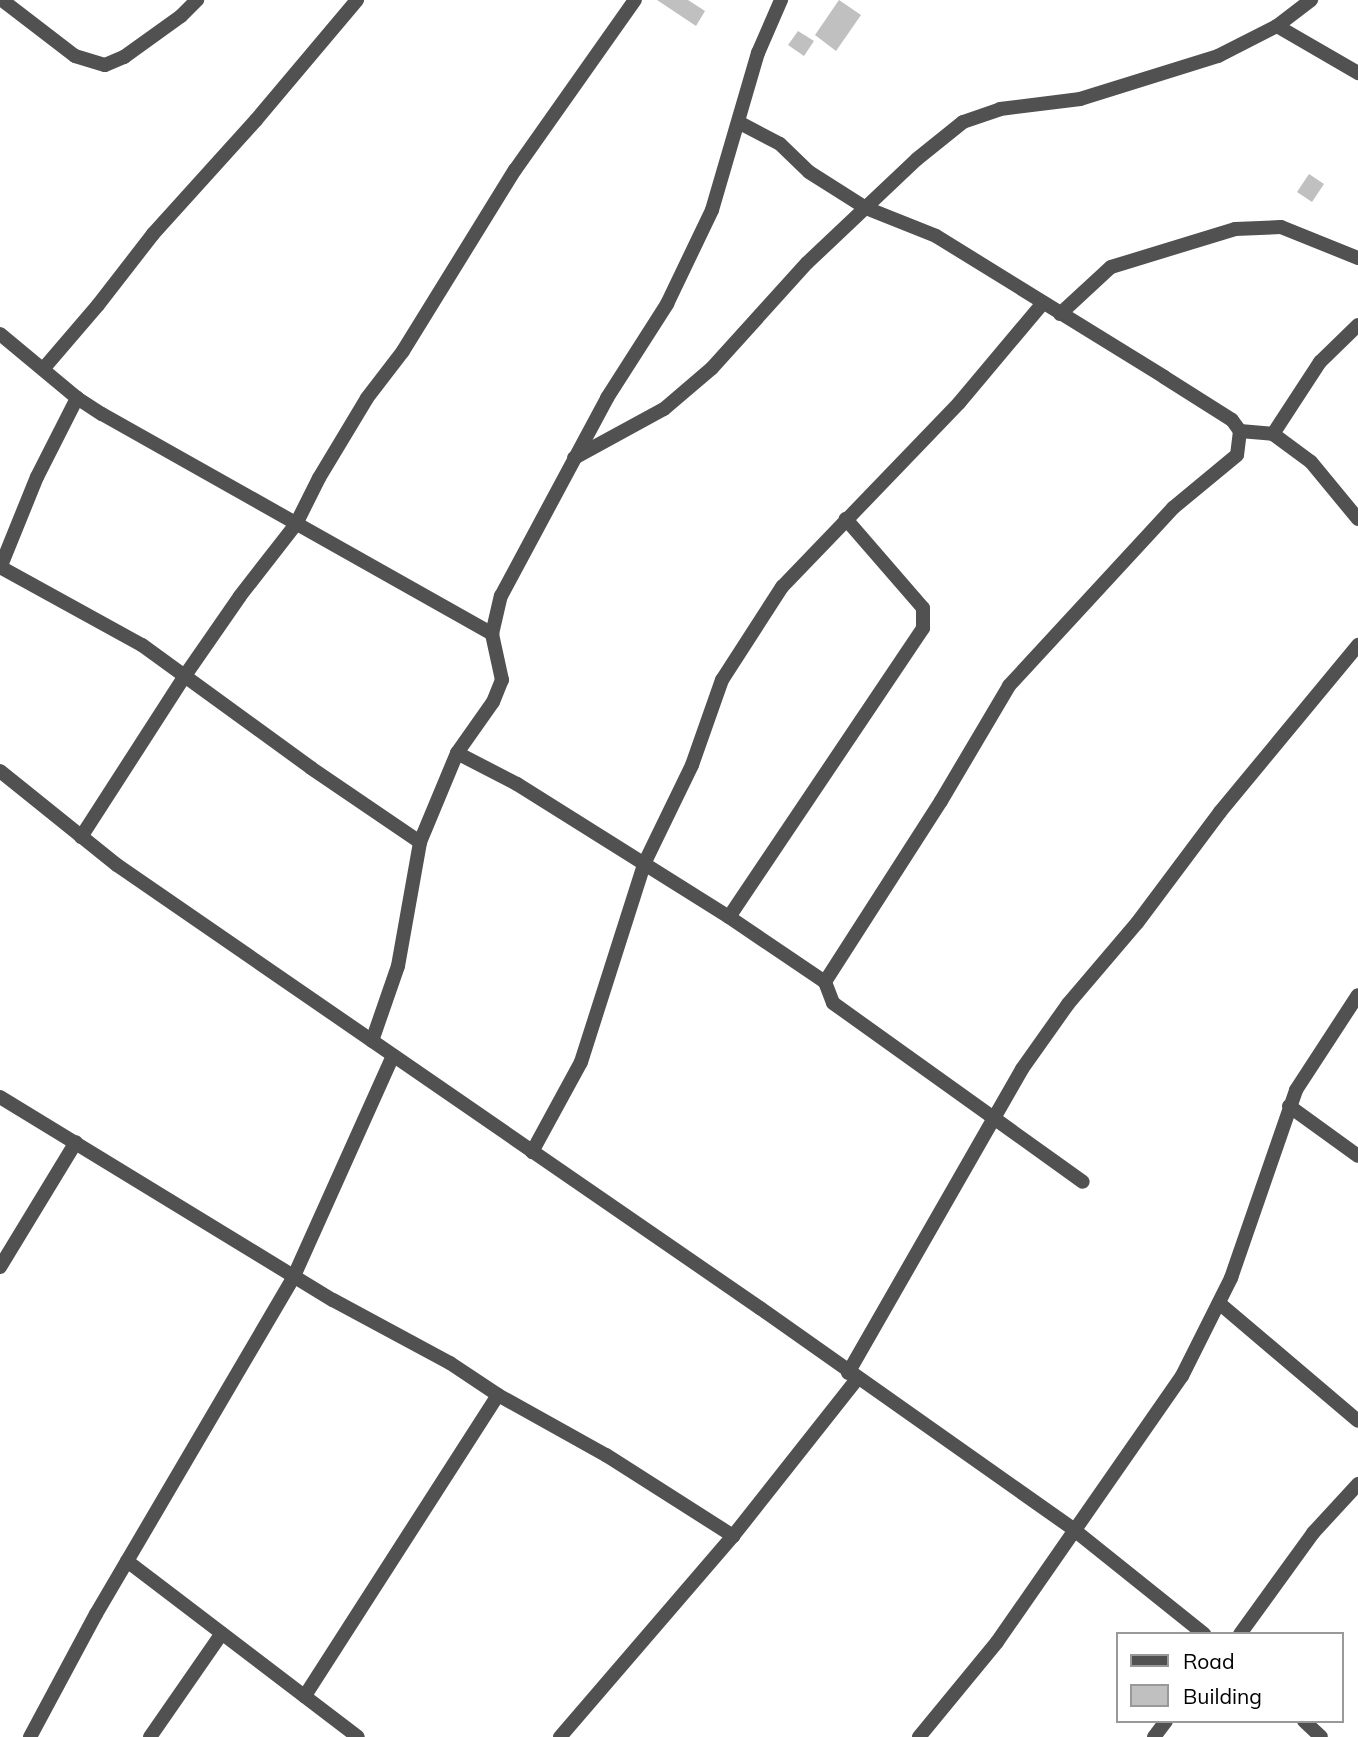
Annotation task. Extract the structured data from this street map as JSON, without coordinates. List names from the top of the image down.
{
  "legend": ["Road", "Building"]
}
